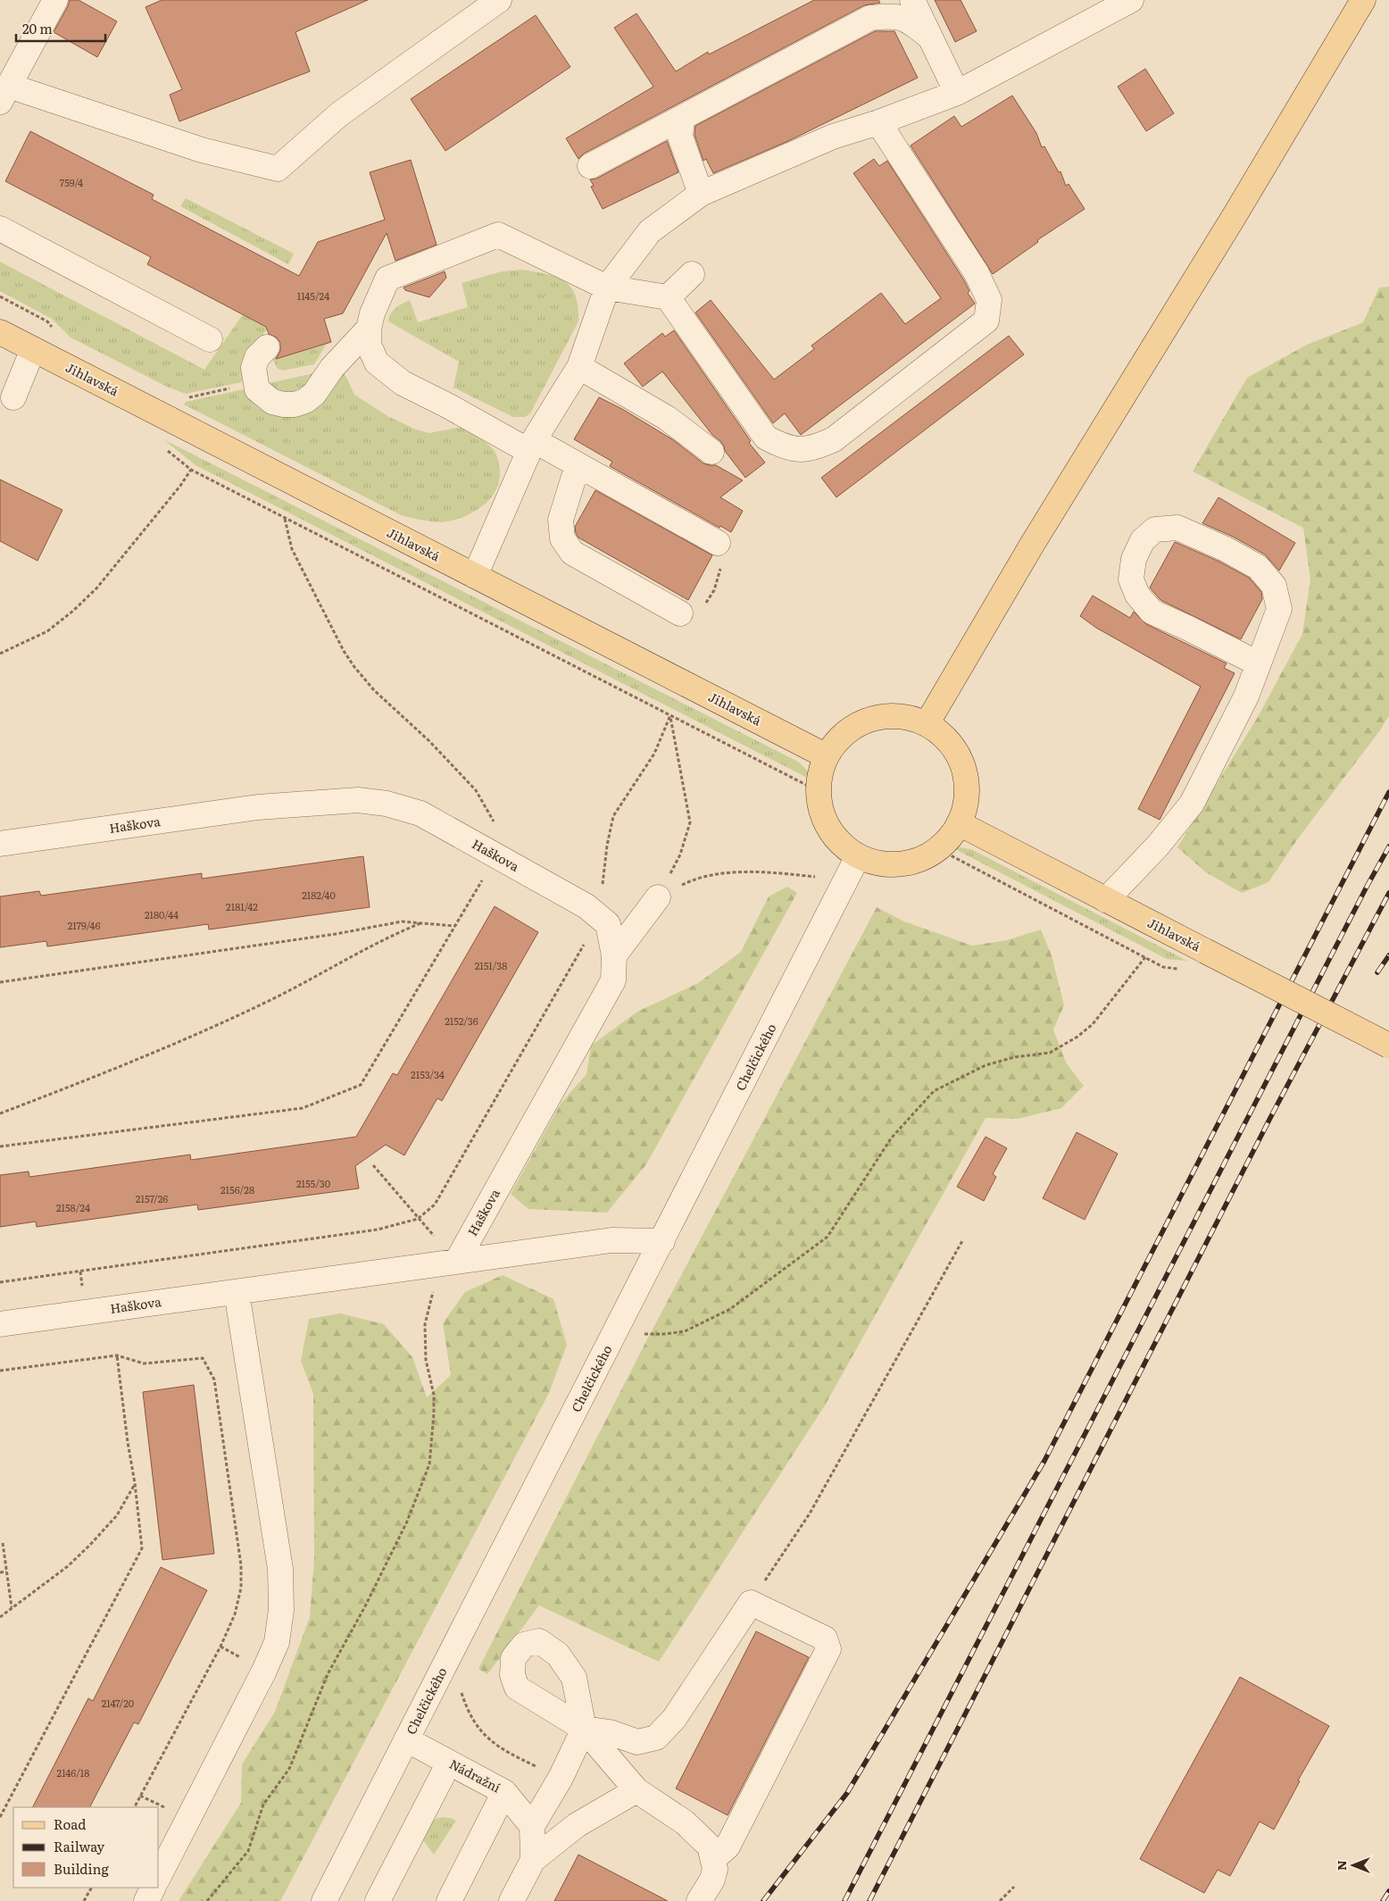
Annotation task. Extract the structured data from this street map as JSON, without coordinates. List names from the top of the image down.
{
  "streets": {
    "main road": ["Jihlavská"],
    "street": ["Haškova", "Chelčického", "Nádražní"]
  },
  "crossings": [
    ["Jihlavská", "Chelčického"],
    ["Haškova", "Chelčického"],
    ["Chelčického", "Nádražní"]
  ],
  "house_numbers": [
    "759/4",
    "1145/24",
    "2182/40",
    "2181/42",
    "2180/44",
    "2179/46",
    "2151/38",
    "2152/36",
    "2153/34",
    "2155/30",
    "2156/28",
    "2157/26",
    "2158/24",
    "2147/20",
    "2146/18"
  ],
  "legend": ["Road", "Railway", "Building"],
  "scale_bar": "20 m",
  "north": "left"
}
